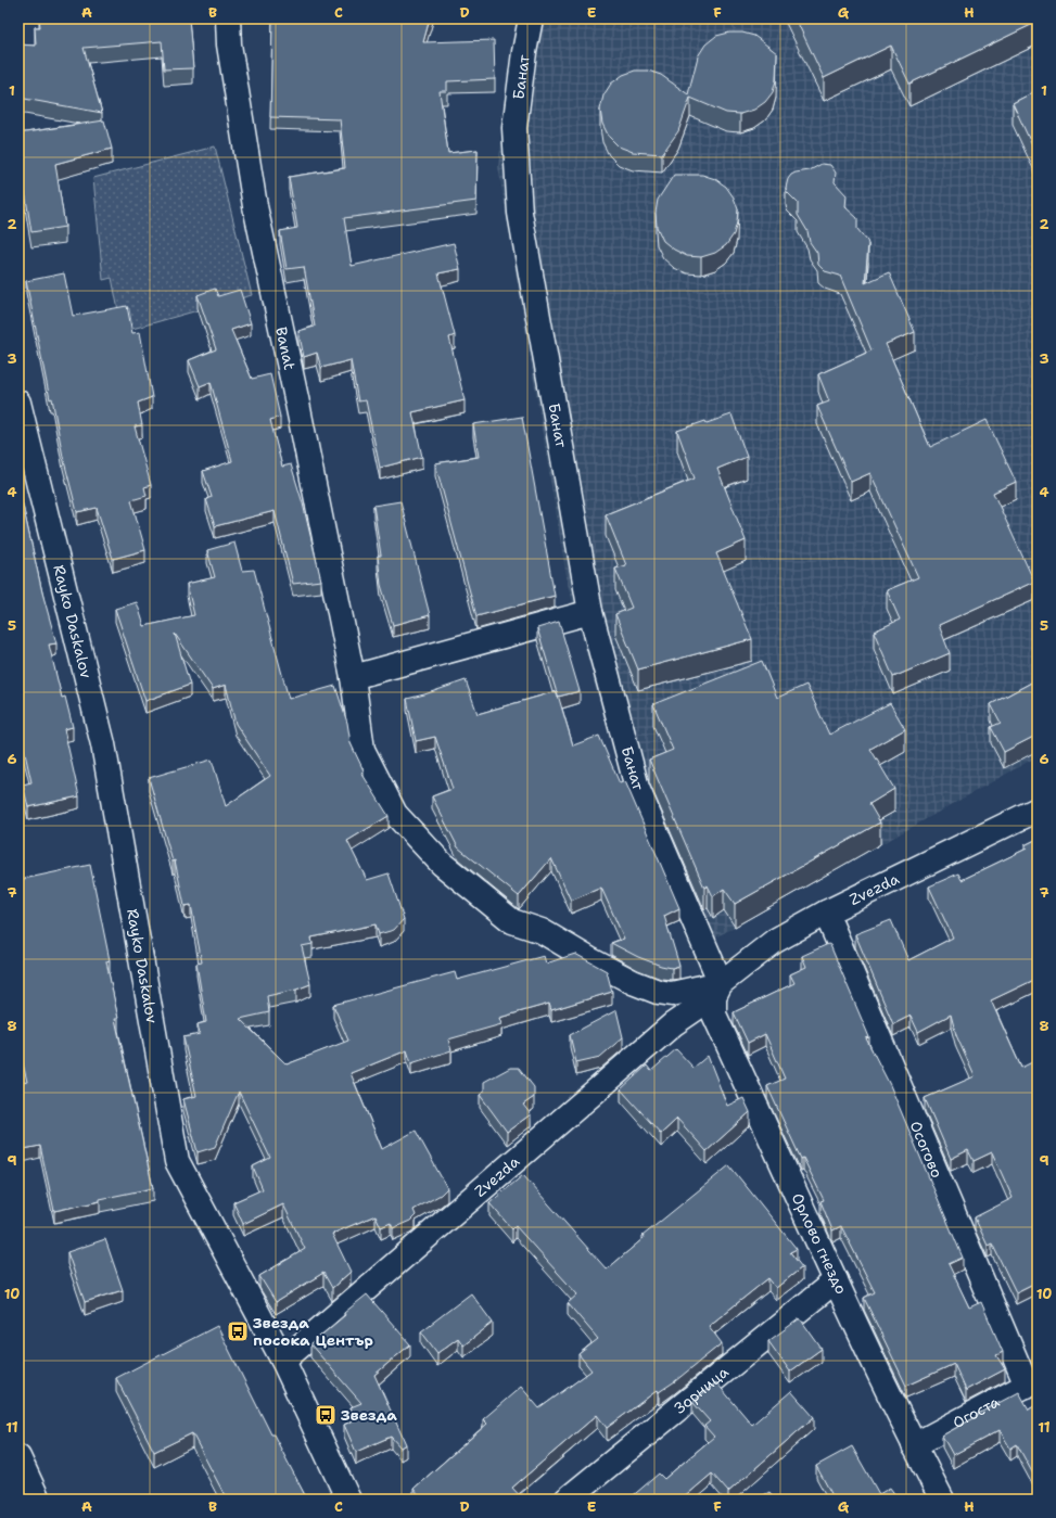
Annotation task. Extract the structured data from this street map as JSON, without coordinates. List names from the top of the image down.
{
  "streets": {
    "street": [
      "Банат",
      "Banat",
      "Rayko Daskalov",
      "Zvezda",
      "Осогово",
      "Орлово гнездо",
      "Зорница",
      "Огоста"
    ]
  },
  "crossings": [
    ["Банат", "Zvezda"],
    ["Банат", "Орлово гнездо"],
    ["Rayko Daskalov", "Zvezda"],
    ["Zvezda", "Осогово"],
    ["Zvezda", "Орлово гнездо"],
    ["Осогово", "Огоста"],
    ["Орлово гнездо", "Зорница"],
    ["Орлово гнездо", "Огоста"]
  ],
  "places": {
    "bus stop": ["Звезда посока Център", "Звезда"]
  },
  "grid": {
    "columns": [
      "A",
      "B",
      "C",
      "D",
      "E",
      "F",
      "G",
      "H"
    ],
    "rows": [
      "1",
      "2",
      "3",
      "4",
      "5",
      "6",
      "7",
      "8",
      "9",
      "10",
      "11"
    ]
  }
}
